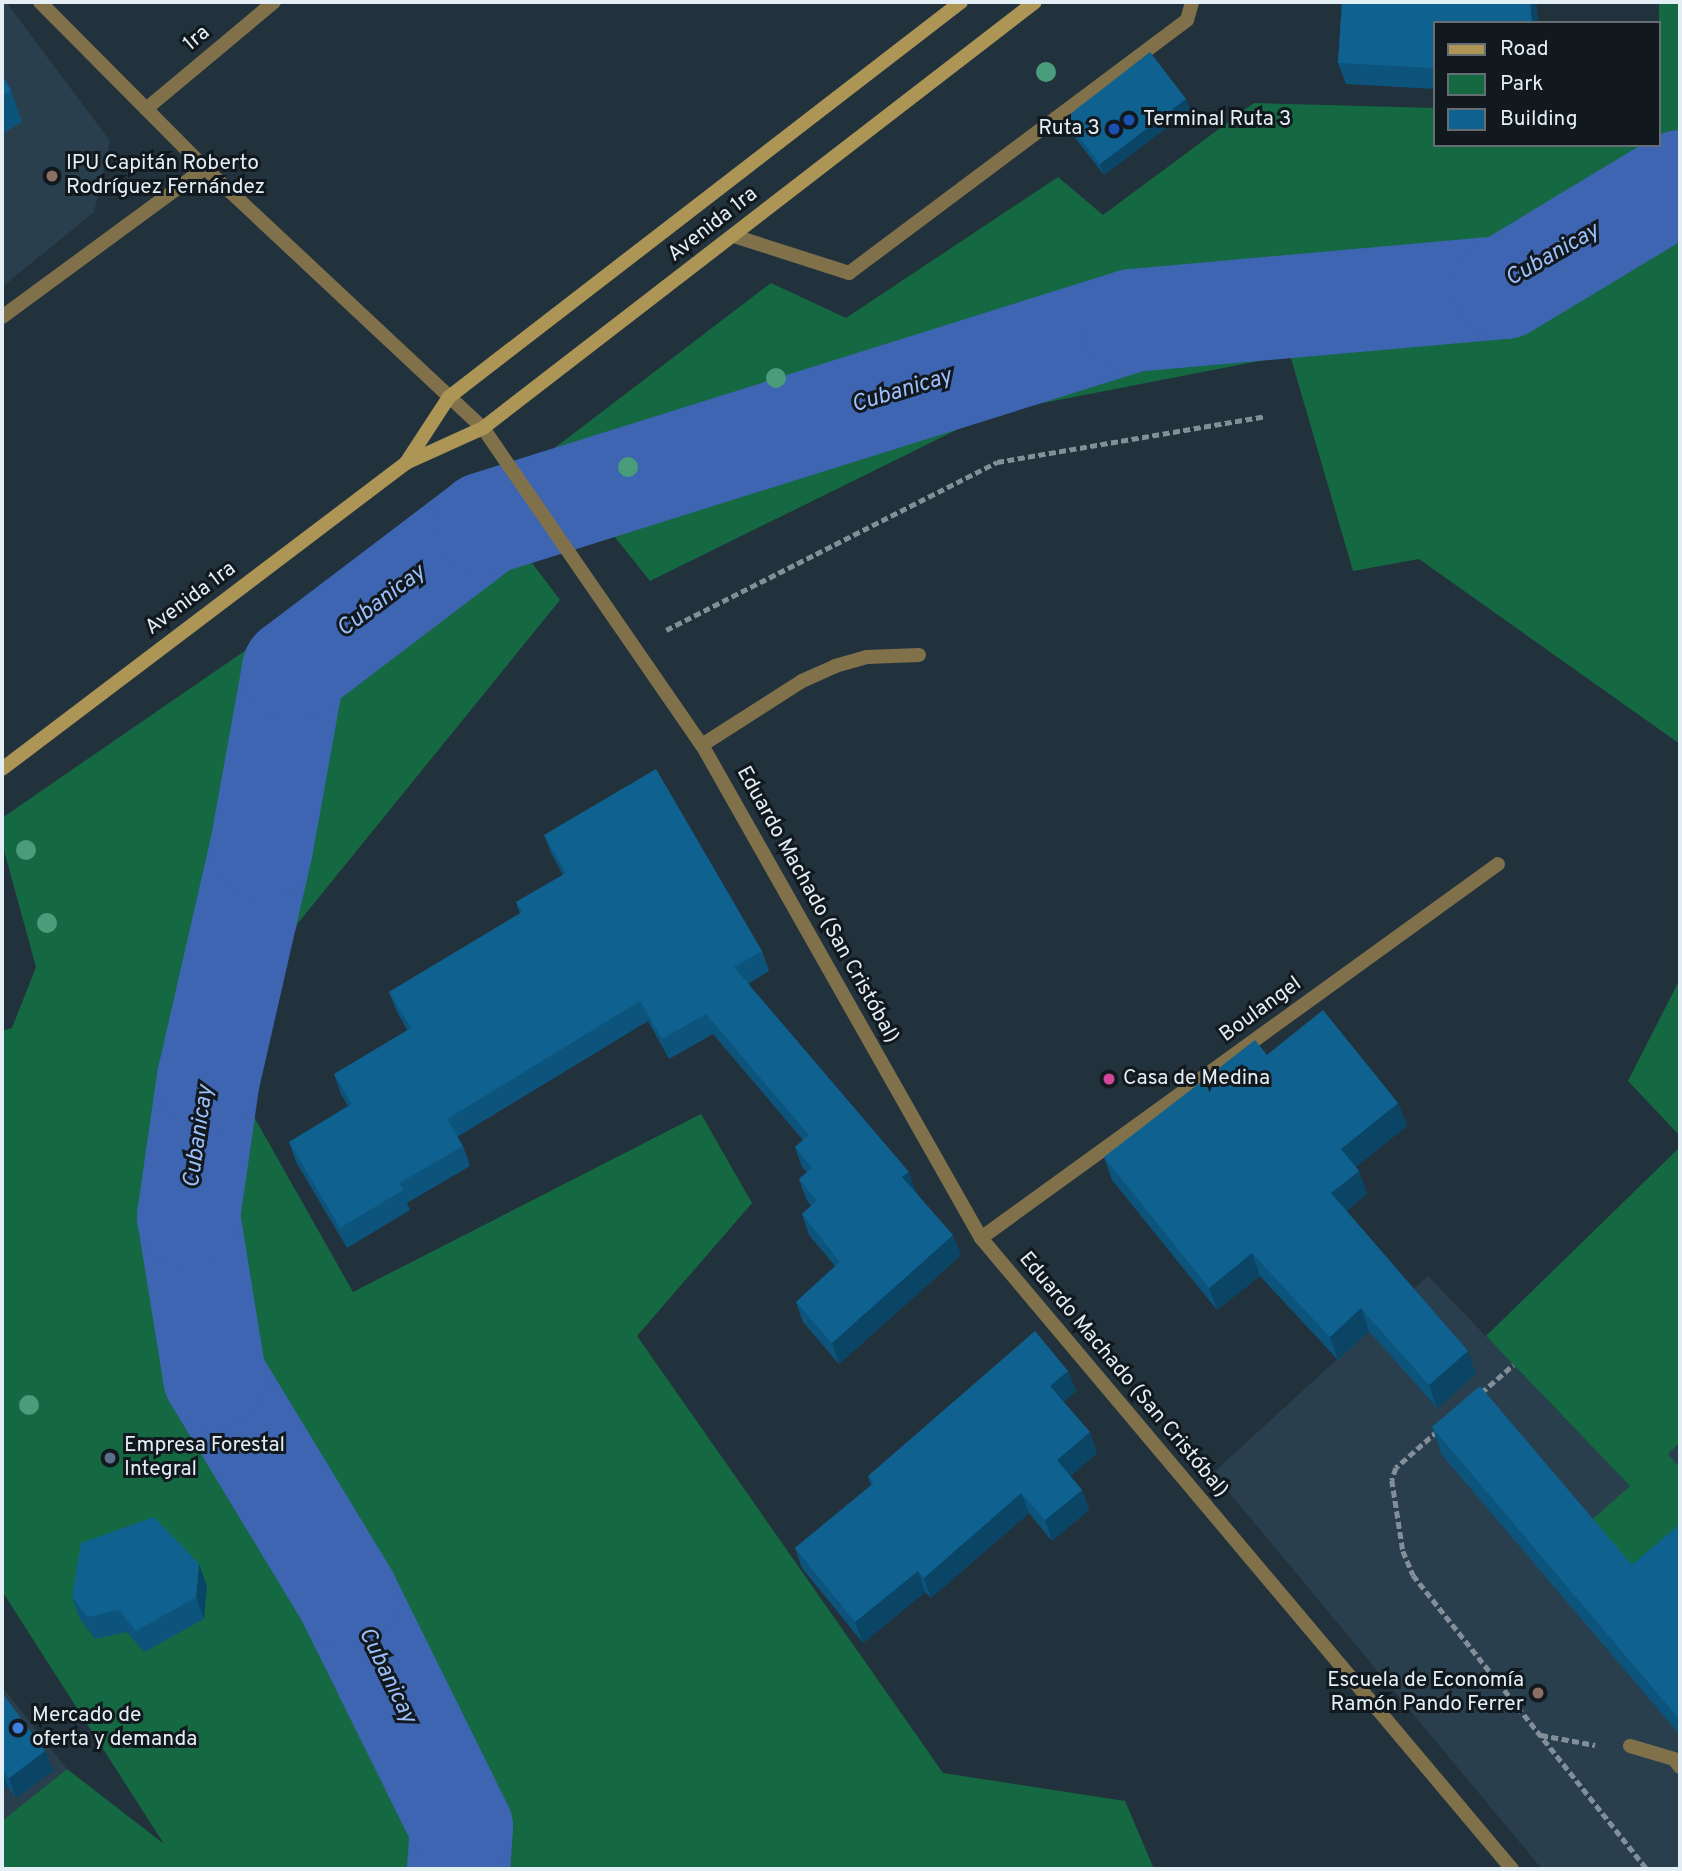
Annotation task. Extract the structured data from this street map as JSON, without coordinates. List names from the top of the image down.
{
  "streets": {
    "main road": ["Avenida 1ra"],
    "street": ["1ra", "Eduardo Machado (San Cristóbal)", "Boulangel"]
  },
  "crossings": [
    ["1ra", "Eduardo Machado (San Cristóbal)"],
    ["Avenida 1ra", "Eduardo Machado (San Cristóbal)"],
    ["Eduardo Machado (San Cristóbal)", "Boulangel"]
  ],
  "water": ["Cubanicay"],
  "places": [
    "Terminal Ruta 3",
    "Ruta 3",
    "IPU Capitán Roberto Rodríguez Fernández",
    "Casa de Medina",
    "Empresa Forestal Integral",
    "Escuela de Economía Ramón Pando Ferrer",
    "Mercado de oferta y demanda"
  ],
  "legend": ["Road", "Park", "Building"]
}
